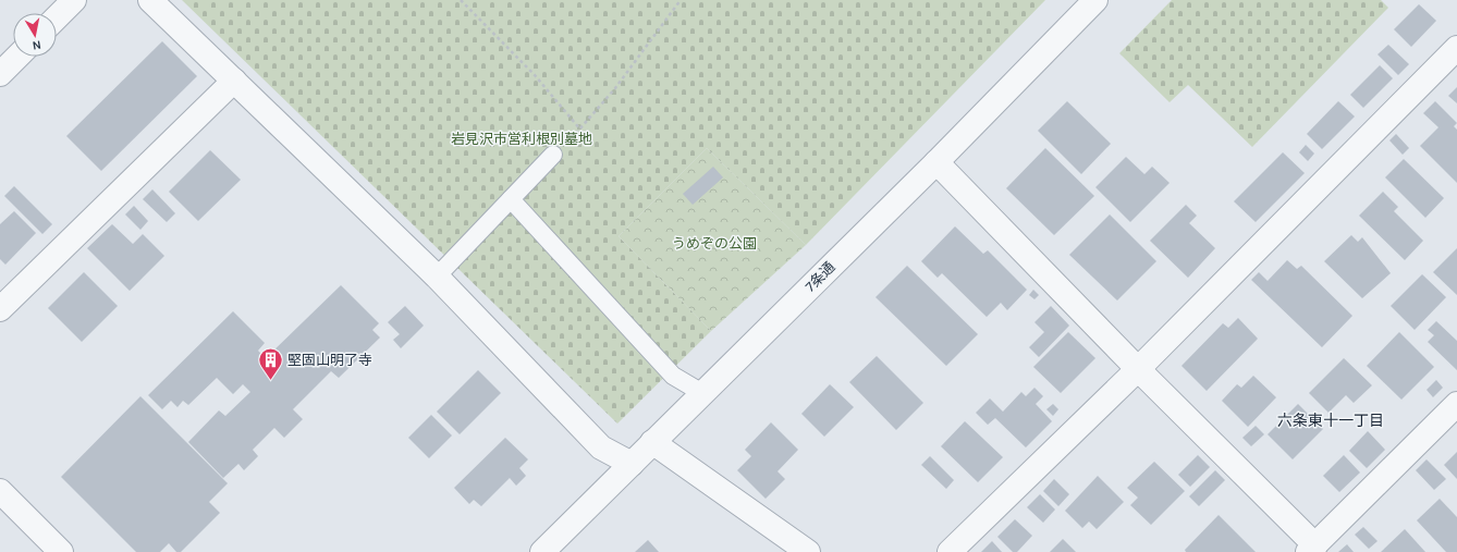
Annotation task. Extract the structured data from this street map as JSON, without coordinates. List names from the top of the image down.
{
  "streets": {
    "street": ["7条通"]
  },
  "districts": ["六条東十一丁目"],
  "parks": ["岩見沢市営利根別墓地", "うめぞの公園"],
  "places": {
    "building": ["堅固山明了寺"]
  },
  "north": "bottom"
}
